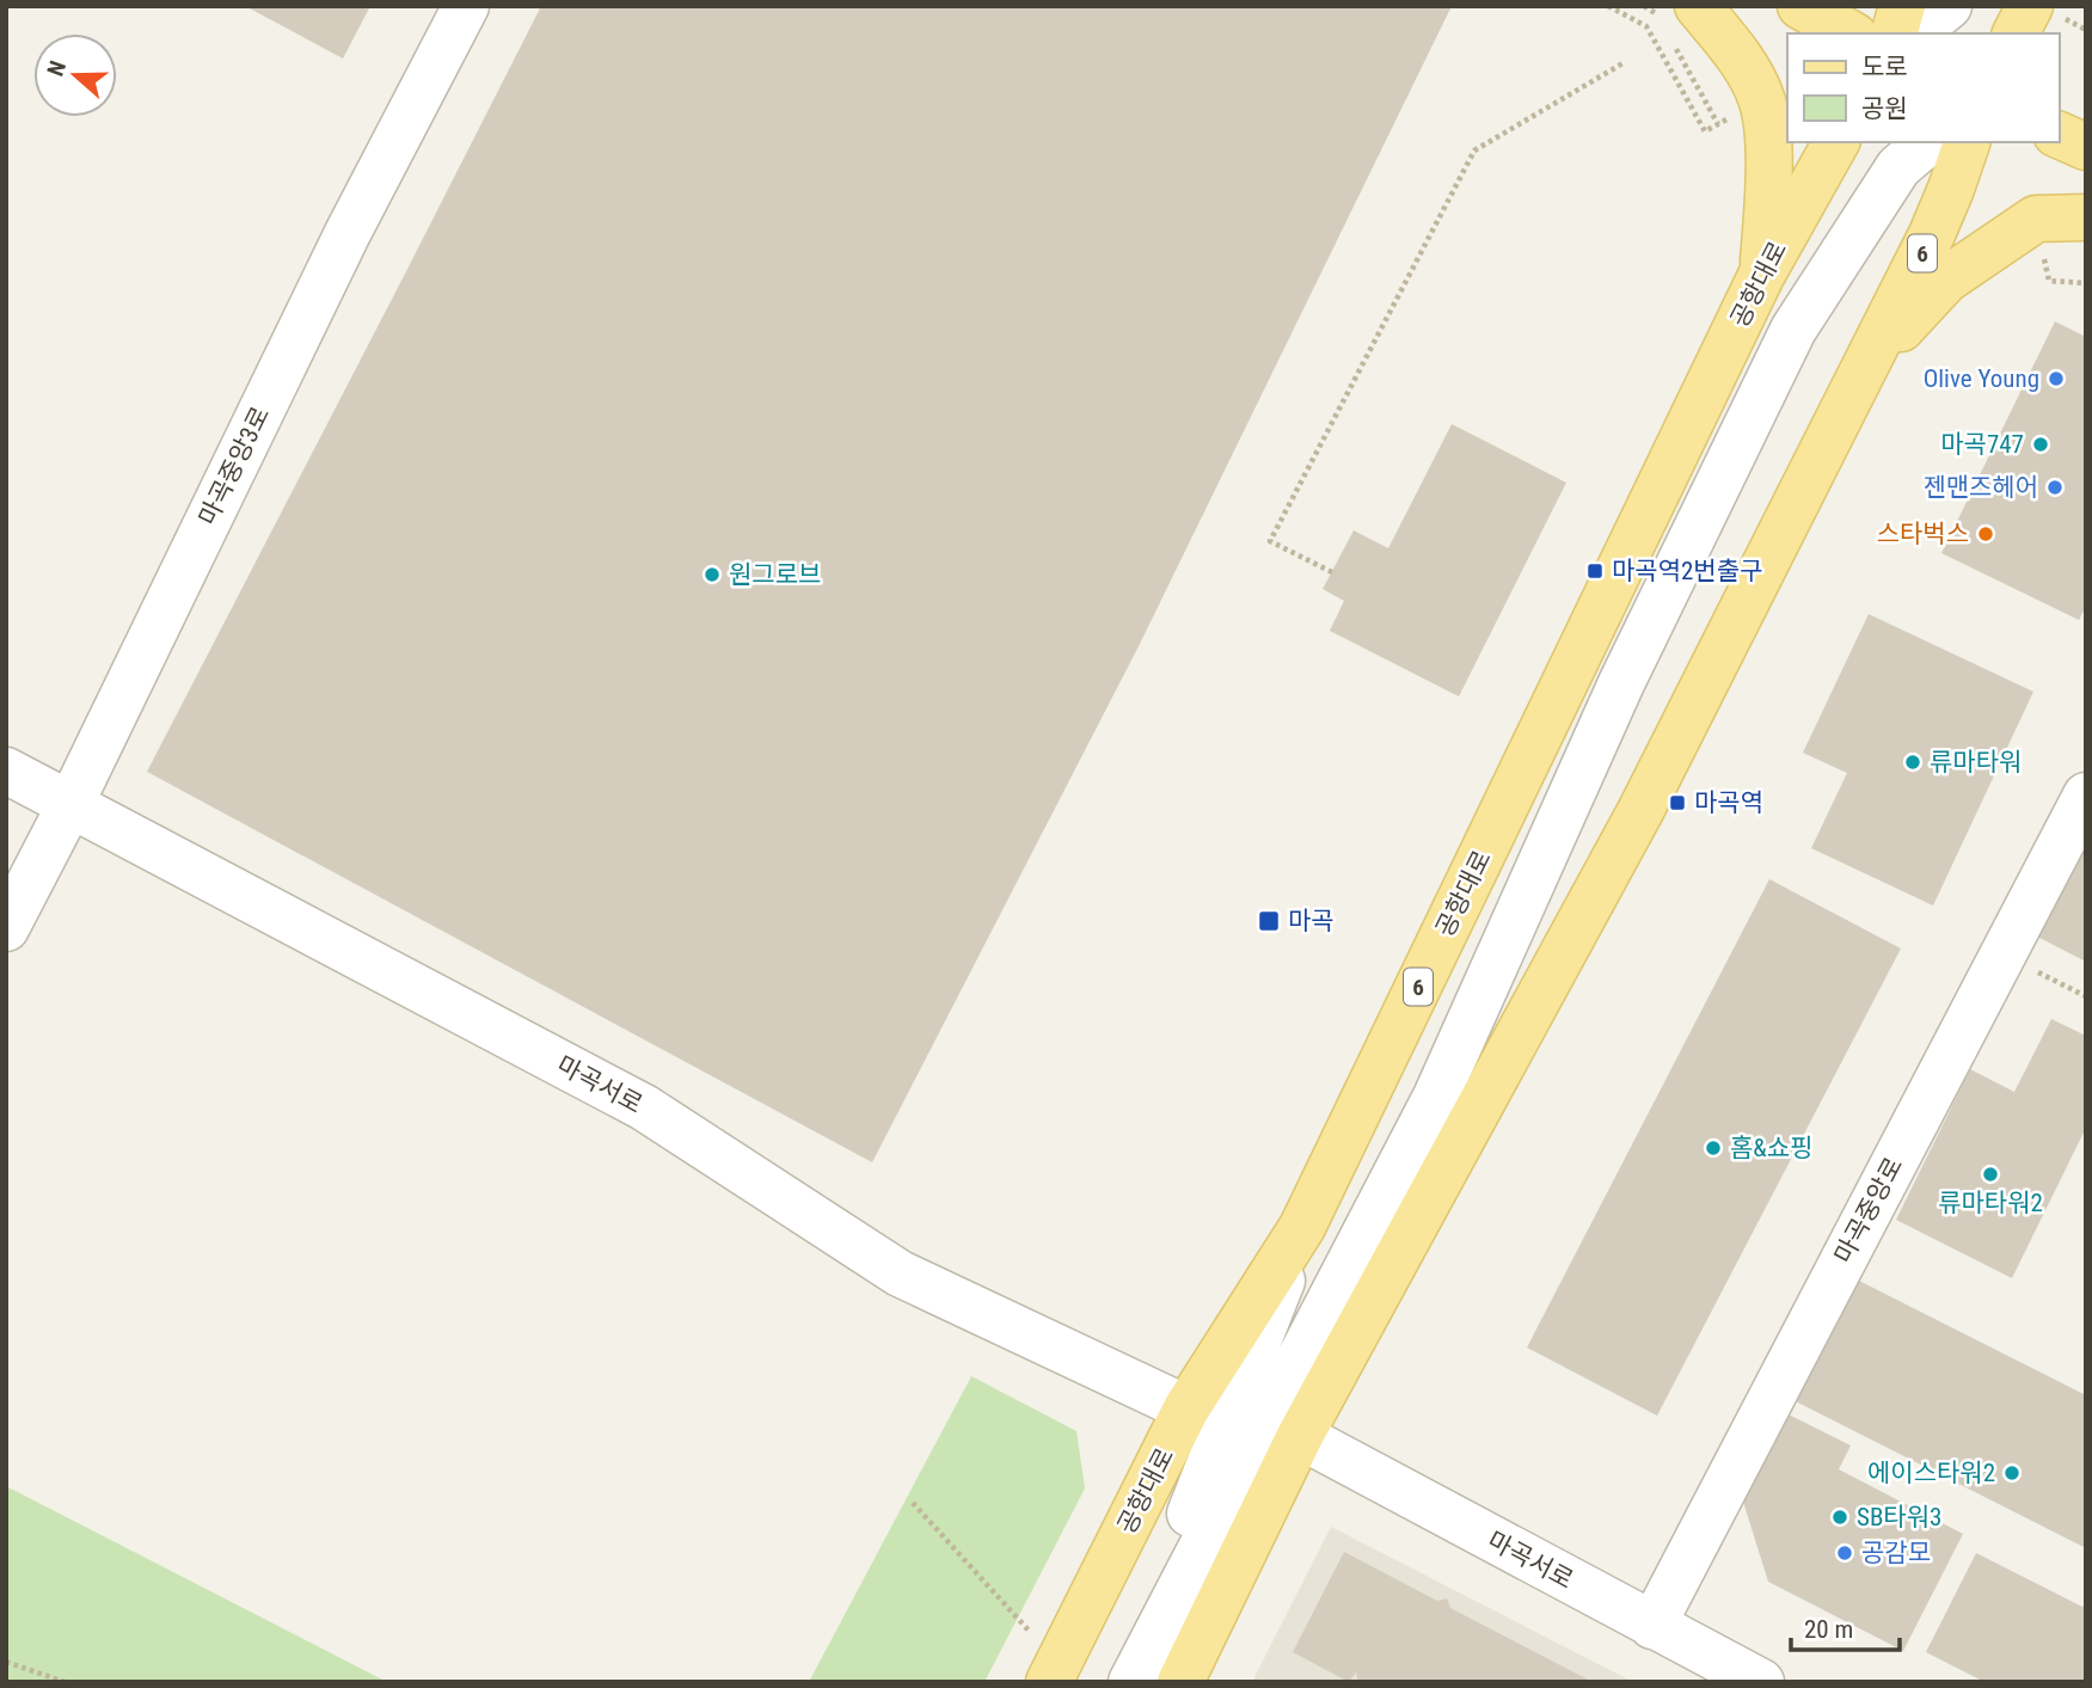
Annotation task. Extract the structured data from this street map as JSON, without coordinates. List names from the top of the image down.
{
  "streets": {
    "main road": ["6", "공항대로"],
    "street": ["마곡중앙3로", "마곡서로", "마곡중앙로"]
  },
  "crossings": [
    ["6", "마곡서로"],
    ["공항대로", "마곡서로"],
    ["마곡중앙3로", "마곡서로"],
    ["마곡서로", "마곡중앙로"]
  ],
  "places": {
    "other": [
      "Olive Young",
      "마곡747",
      "젠맨즈헤어",
      "스타벅스",
      "원그로브",
      "류마타워",
      "홈&쇼핑",
      "류마타워2",
      "에이스타워2",
      "SB타워3",
      "공감모"
    ],
    "transit": ["마곡역2번출구", "마곡역", "마곡"]
  },
  "legend": ["도로", "공원"],
  "scale_bar": "20 m",
  "north": "left"
}
